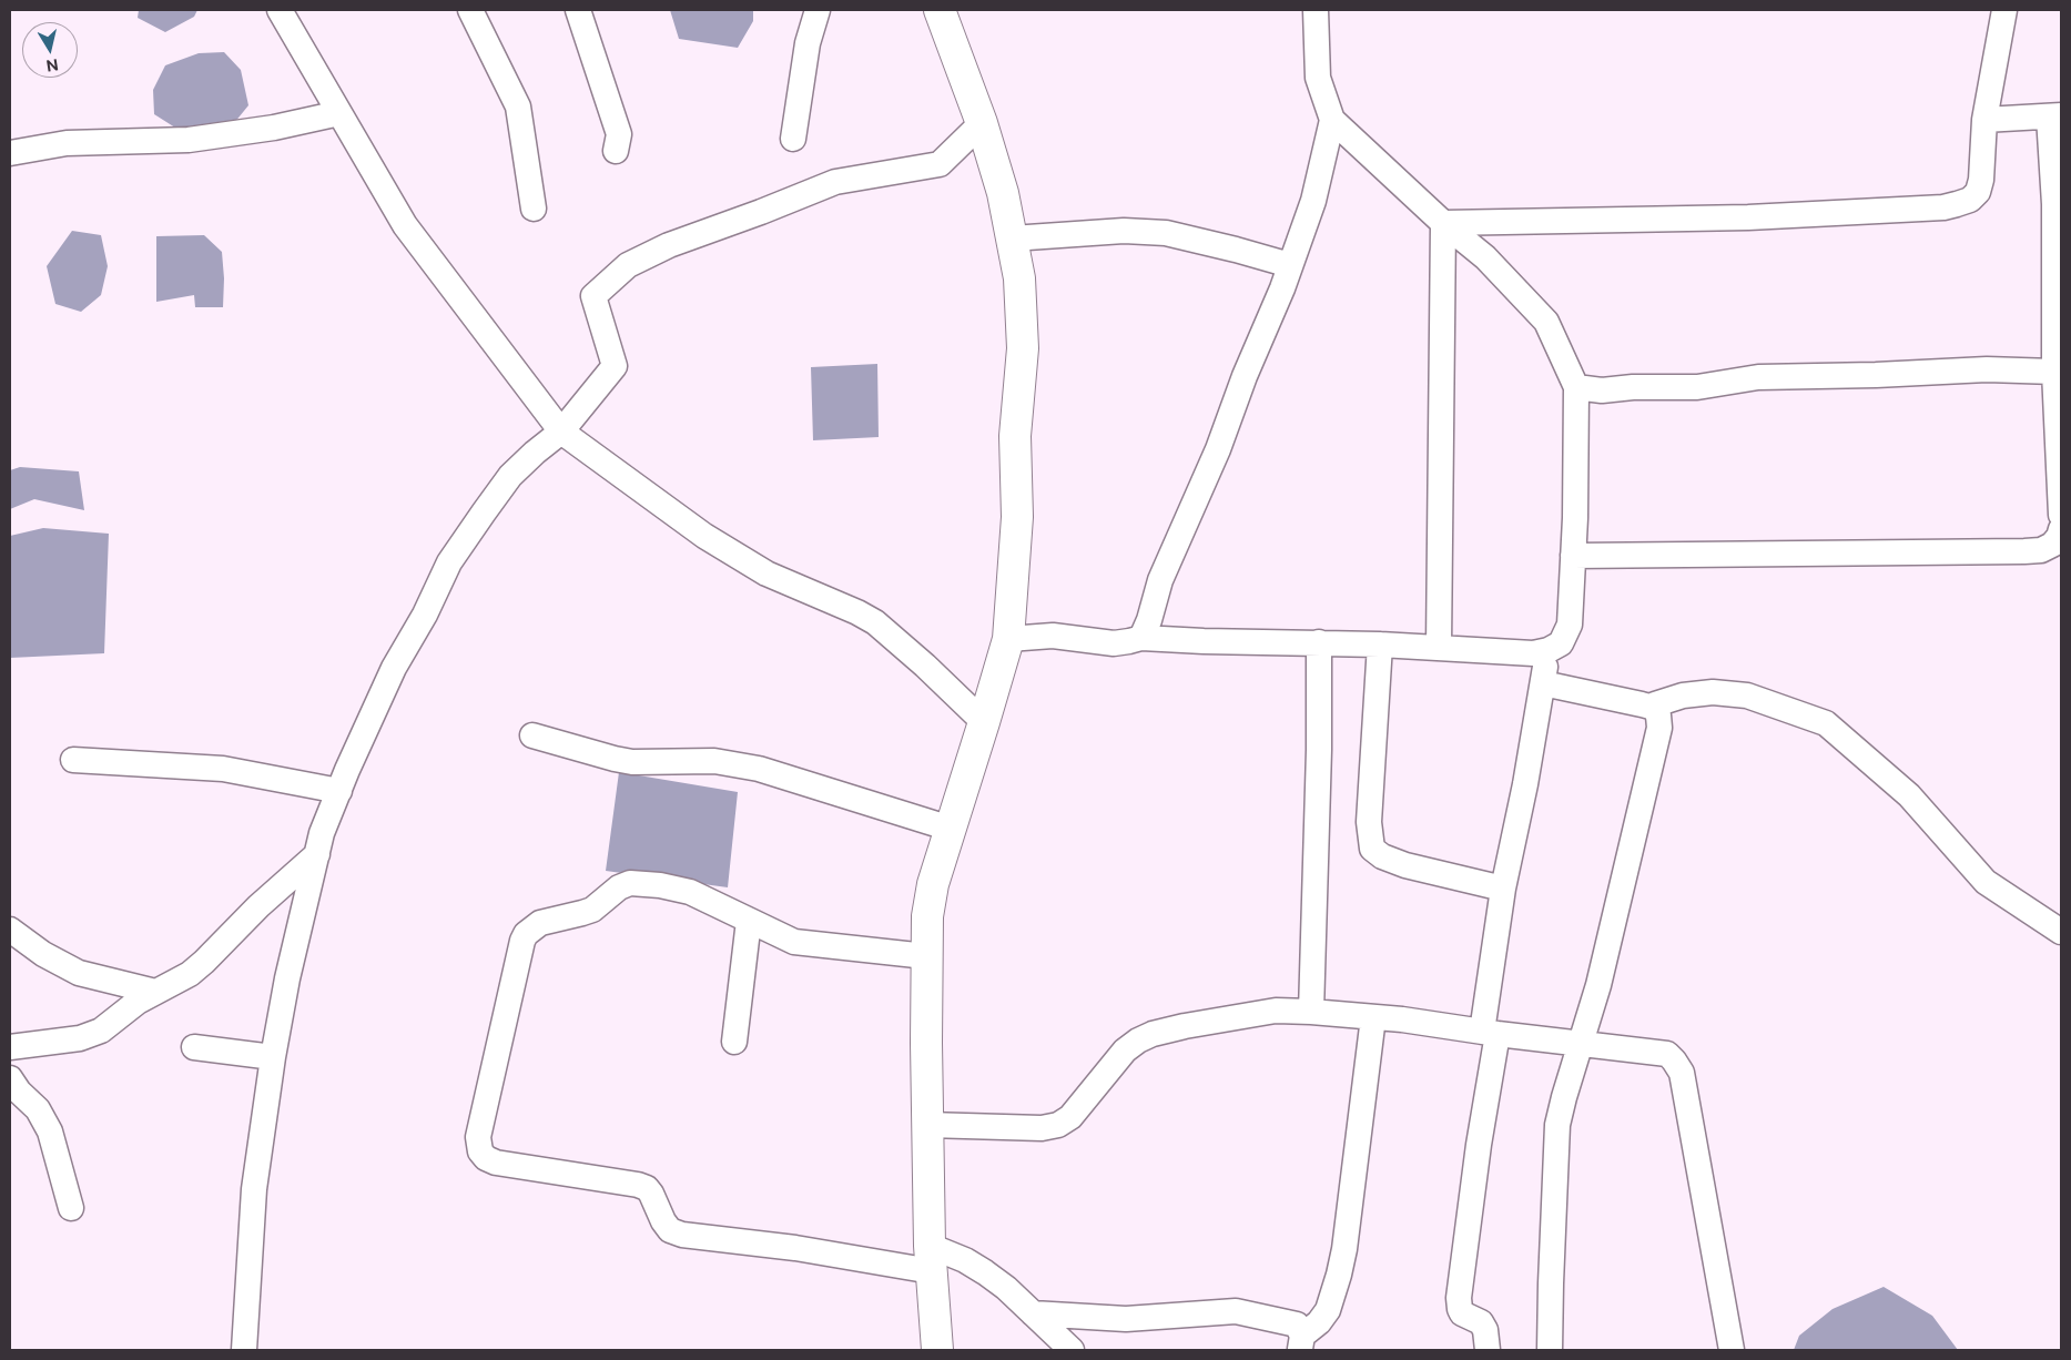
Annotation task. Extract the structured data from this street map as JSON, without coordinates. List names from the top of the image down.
{
  "north": "bottom"
}
